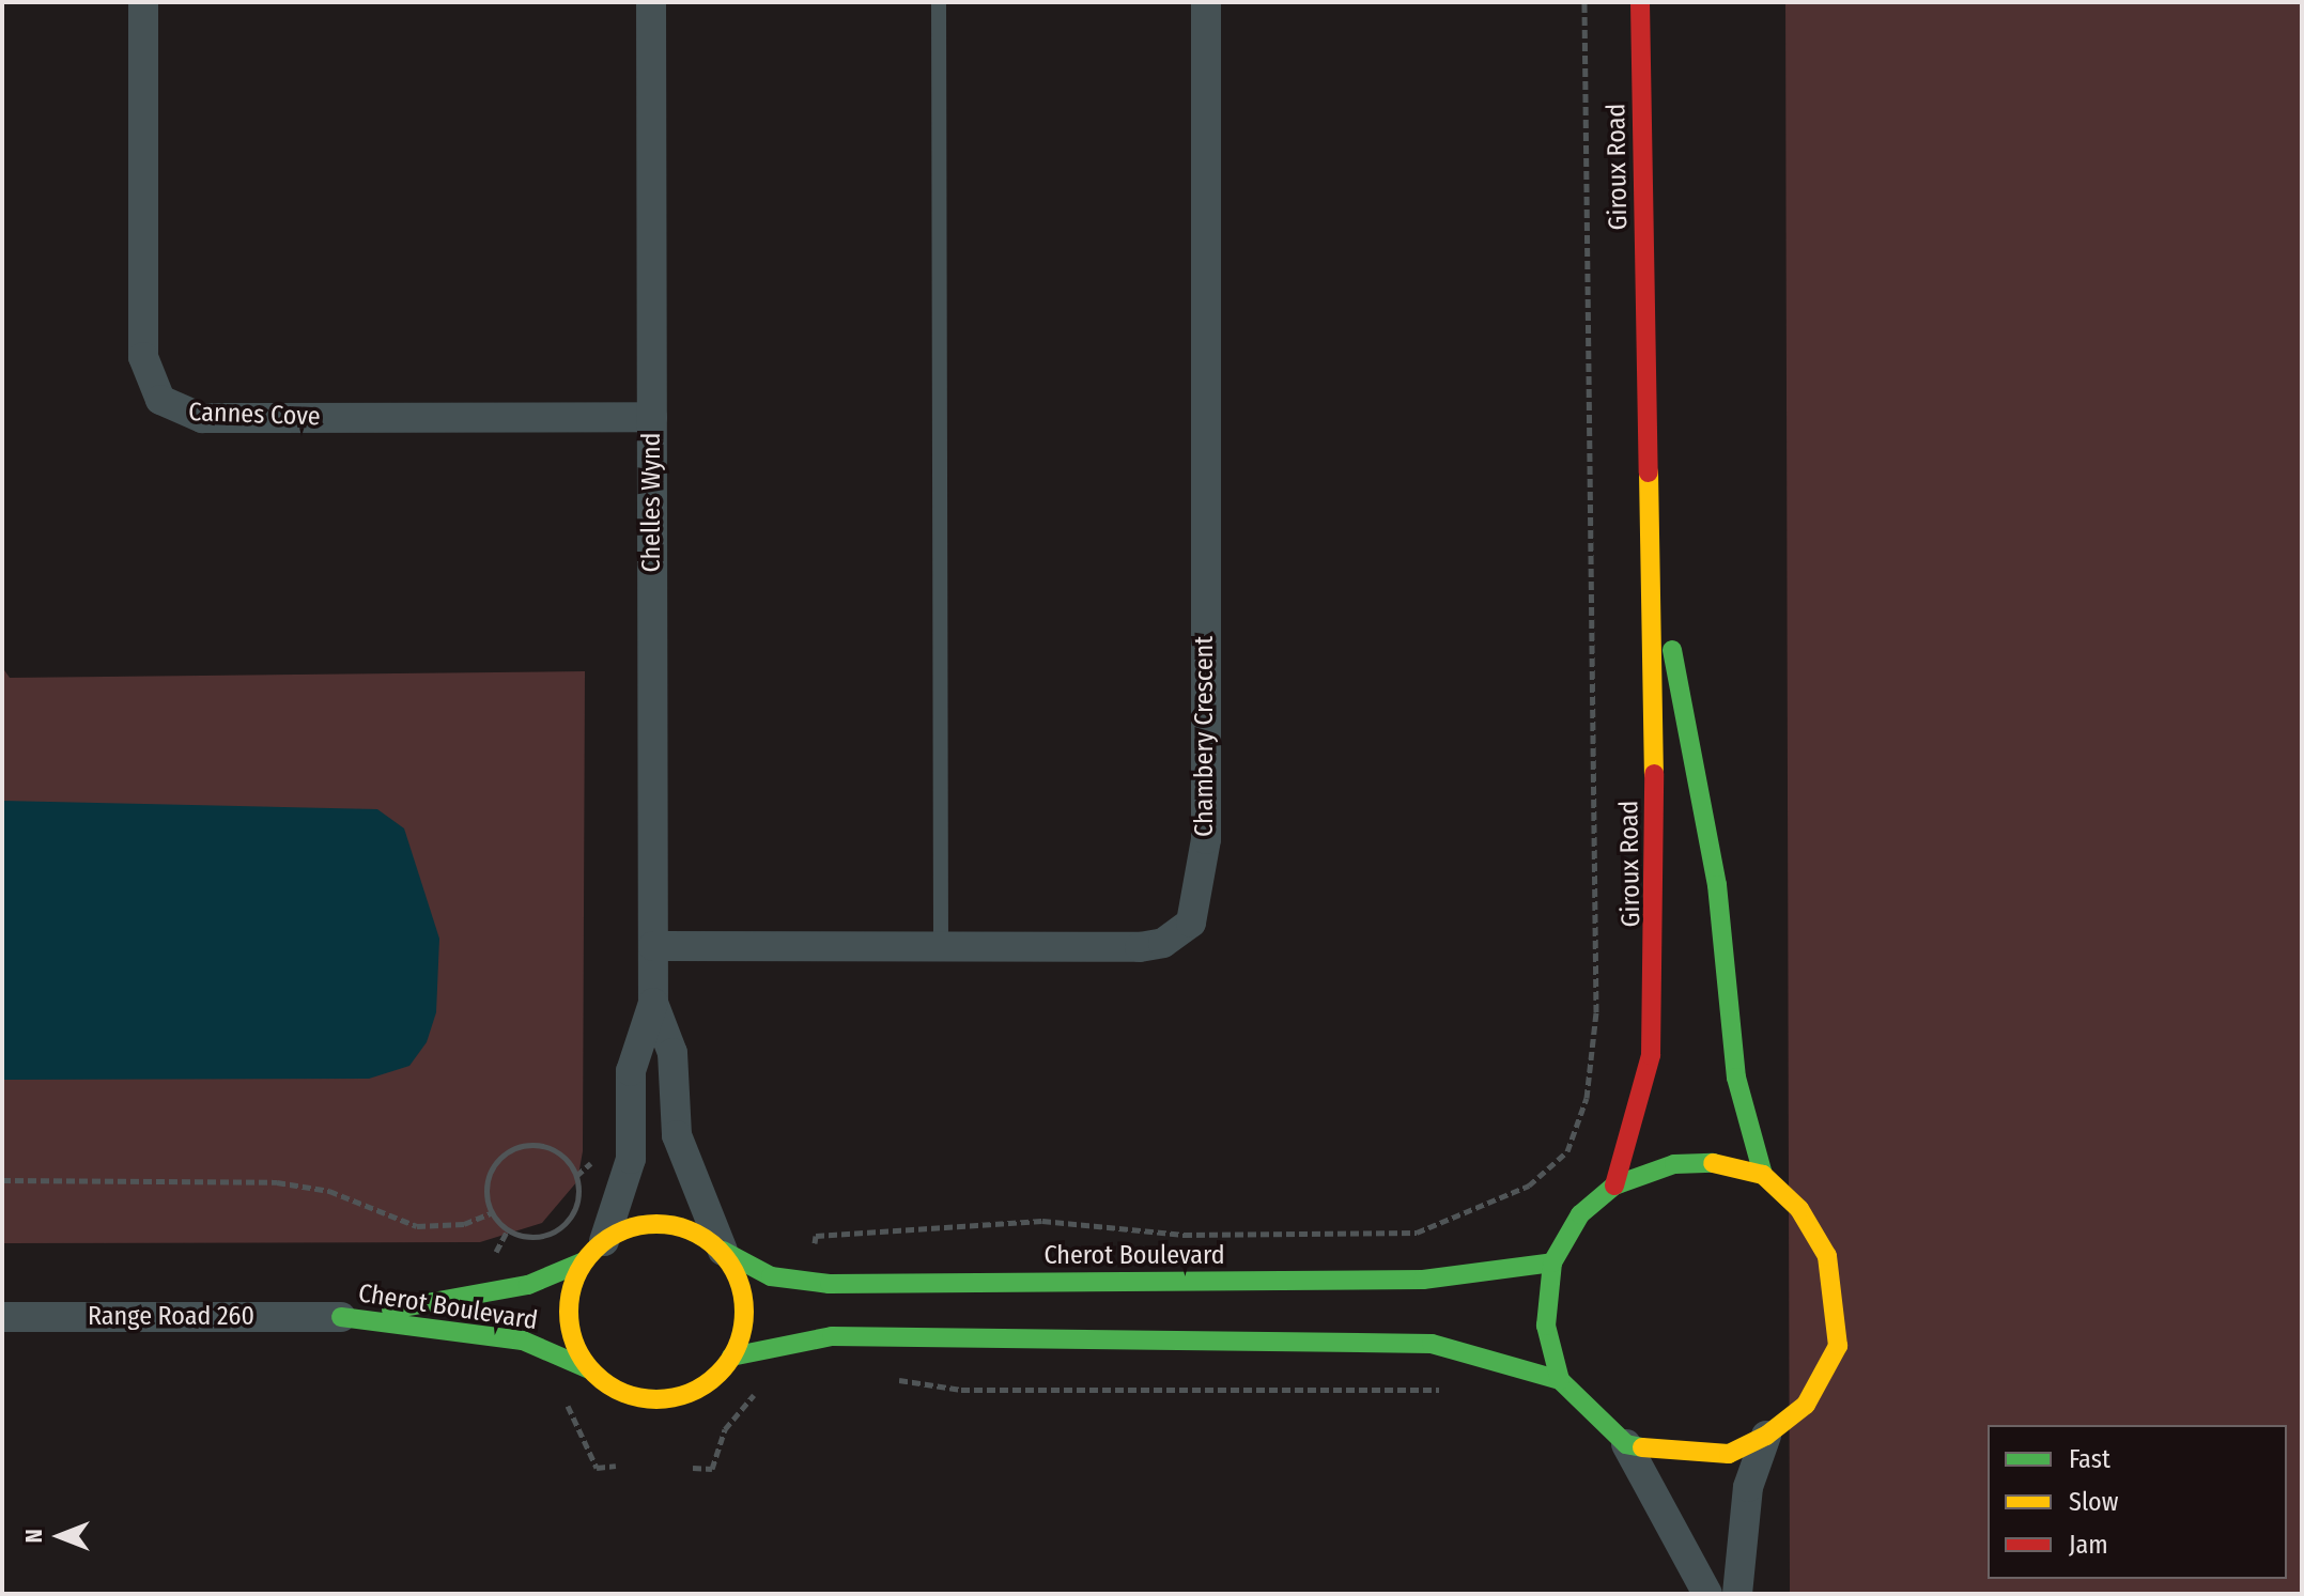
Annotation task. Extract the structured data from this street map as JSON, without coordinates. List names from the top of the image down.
{
  "streets": {
    "street": [
      "Giroux Road",
      "Cannes Cove",
      "Chelles Wynd",
      "Chambery Crescent",
      "Cherot Boulevard",
      "Range Road 260"
    ]
  },
  "crossings": [
    ["Giroux Road", "Cherot Boulevard"],
    ["Cannes Cove", "Chelles Wynd"],
    ["Chelles Wynd", "Chambery Crescent"],
    ["Chelles Wynd", "Cherot Boulevard"],
    ["Cherot Boulevard", "Range Road 260"]
  ],
  "legend": ["Fast", "Slow", "Jam"],
  "north": "left"
}
